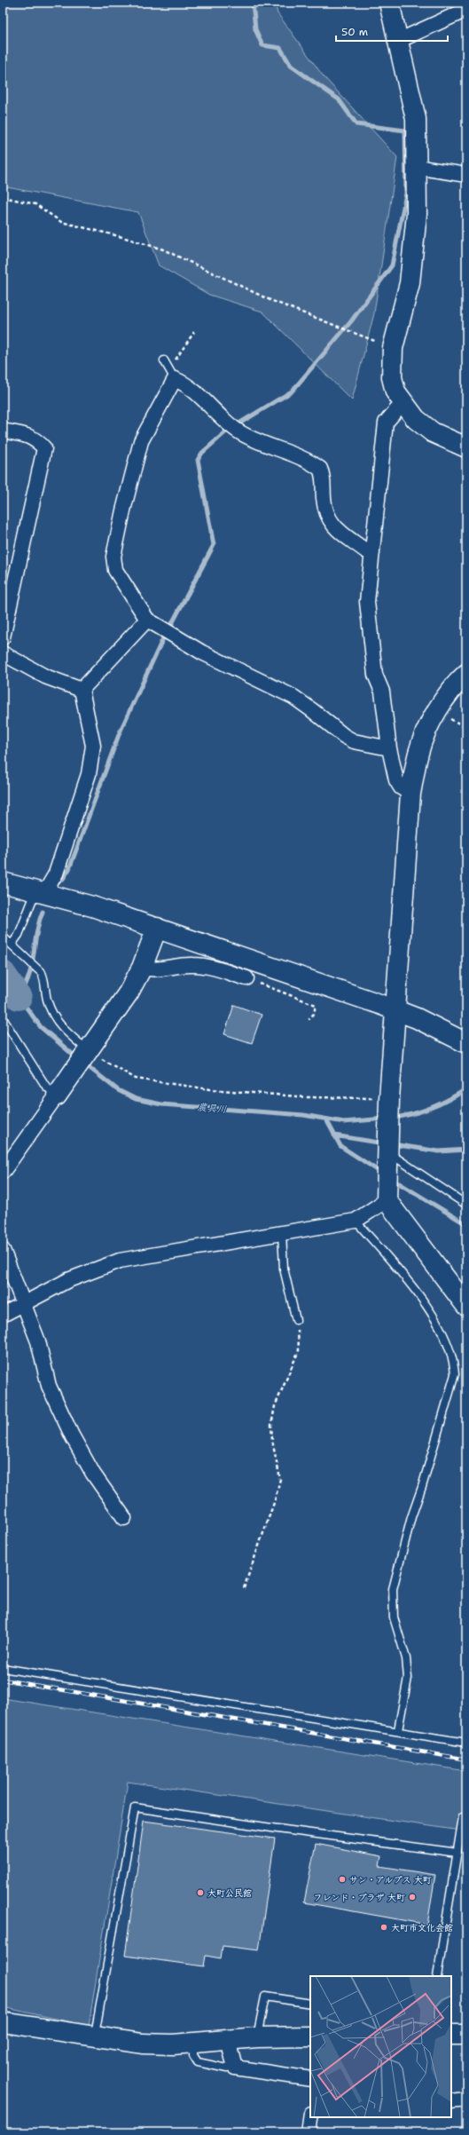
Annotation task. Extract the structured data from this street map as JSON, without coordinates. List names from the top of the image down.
{
  "water": ["農具川"],
  "places": [
    "サン・アルプス 大町",
    "大町公民館",
    "フレンド・プラザ 大町",
    "大町市文化会館"
  ],
  "scale_bar": "50 m"
}
